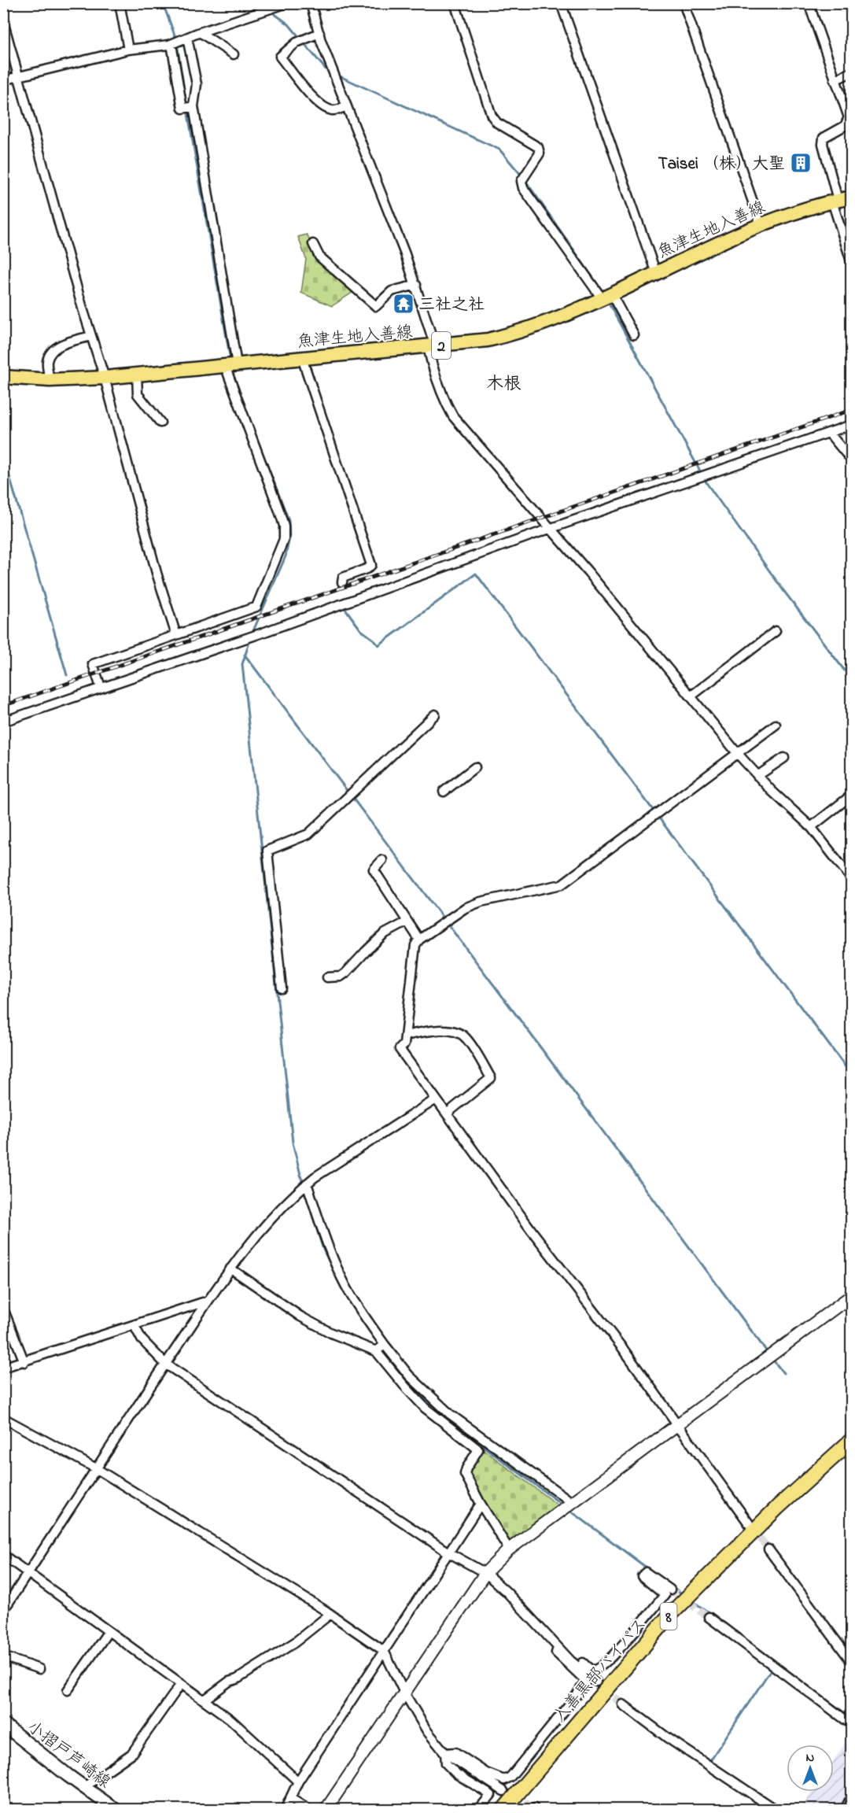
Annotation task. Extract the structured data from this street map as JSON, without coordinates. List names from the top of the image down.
{
  "streets": {
    "highway": ["8", "入善黒部バイパス"],
    "main road": ["魚津生地入善線", "2", "小摺戸芦崎線"]
  },
  "districts": ["木根"],
  "places": {
    "building": ["Taisei （株）大聖"],
    "temple": ["三社之社"]
  },
  "north": "top"
}
